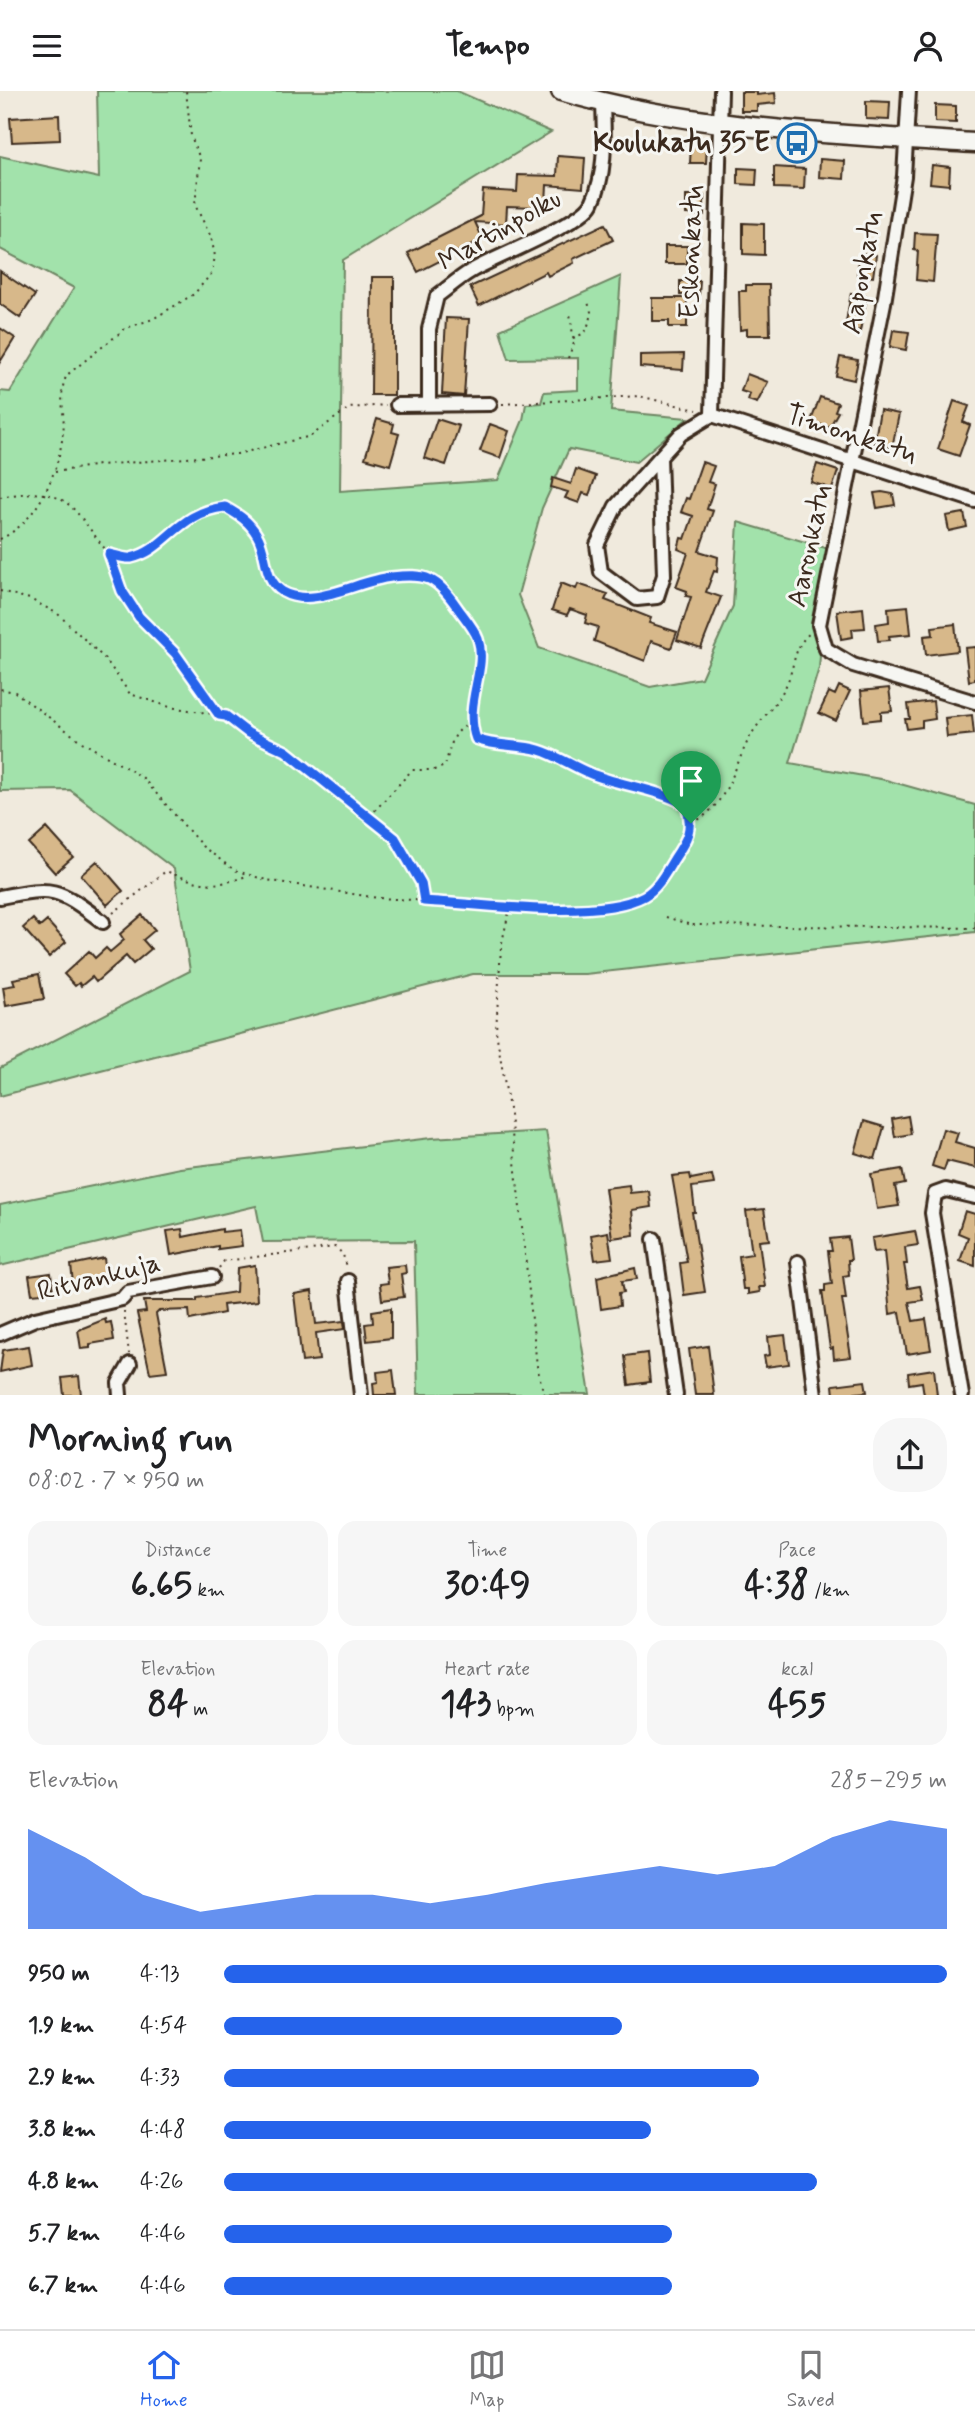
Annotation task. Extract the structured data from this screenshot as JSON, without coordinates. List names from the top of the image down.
{
  "streets": {
    "street": [
      "Martinpolku",
      "Eskonkatu",
      "Aaponkatu",
      "Timonkatu",
      "Aaronkatu",
      "Ritvankuja"
    ]
  },
  "crossings": [
    ["Eskonkatu", "Timonkatu"],
    ["Aaponkatu", "Timonkatu"],
    ["Aaponkatu", "Aaronkatu"],
    ["Timonkatu", "Aaronkatu"]
  ],
  "places": {
    "bus stop": ["Koulukatu 35 E"]
  },
  "page": {
    "header": "Tempo",
    "heading": ["Morning run", "08:02 · 7 × 950 m"],
    "stats": [
      ["Distance", "6.65 km"],
      ["Time", "30:49"],
      ["Pace", "4:38 /km"],
      ["Elevation", "84 m"],
      ["Heart rate", "143 bpm"],
      ["kcal", "455"]
    ],
    "chart": ["Elevation", "285–295 m"],
    "list": [
      {
        "name": "950 m",
        "note": "4:13"
      },
      {
        "name": "1.9 km",
        "note": "4:54"
      },
      {
        "name": "2.9 km",
        "note": "4:33"
      },
      {
        "name": "3.8 km",
        "note": "4:48"
      },
      {
        "name": "4.8 km",
        "note": "4:26"
      },
      {
        "name": "5.7 km",
        "note": "4:46"
      },
      {
        "name": "6.7 km",
        "note": "4:46"
      }
    ],
    "tabs": ["Home", "Map", "Saved"]
  }
}
